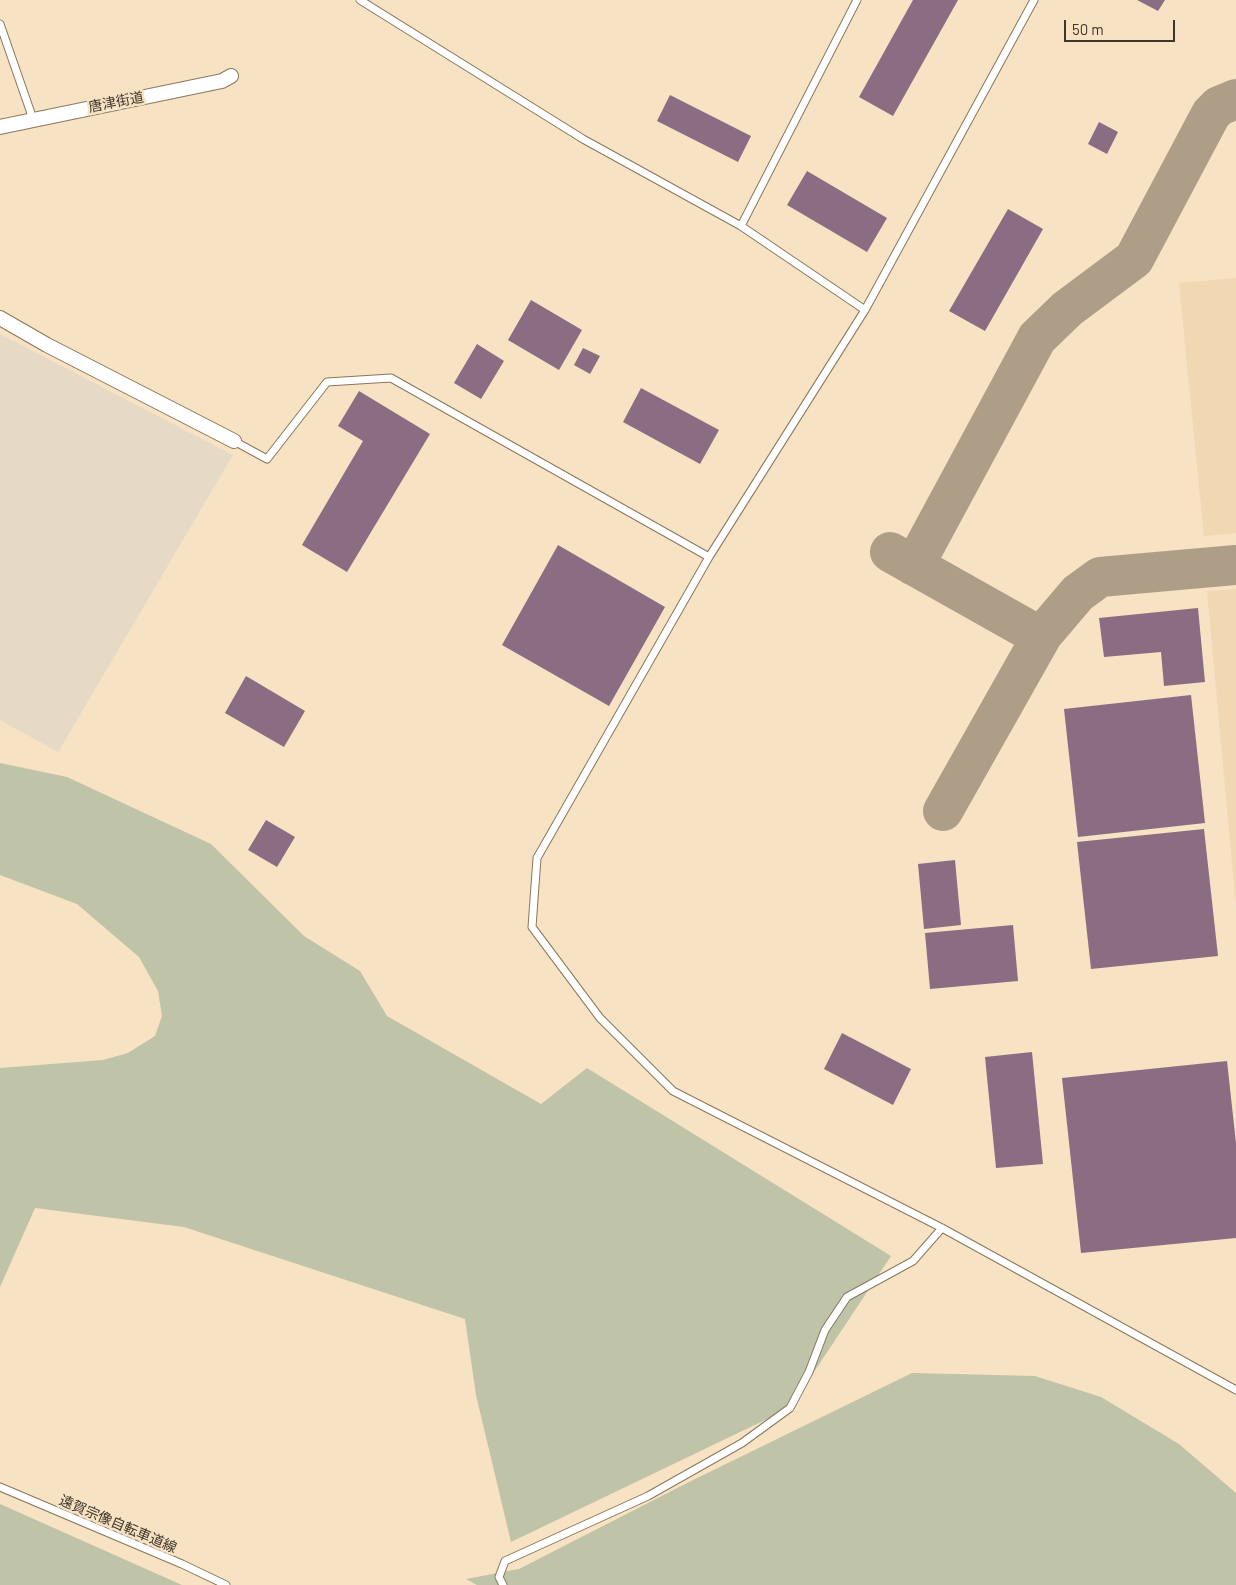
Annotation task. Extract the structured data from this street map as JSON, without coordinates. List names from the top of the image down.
{
  "streets": {
    "street": ["唐津街道"],
    "lane": ["遠賀宗像自転車道線"]
  },
  "scale_bar": "50 m"
}
